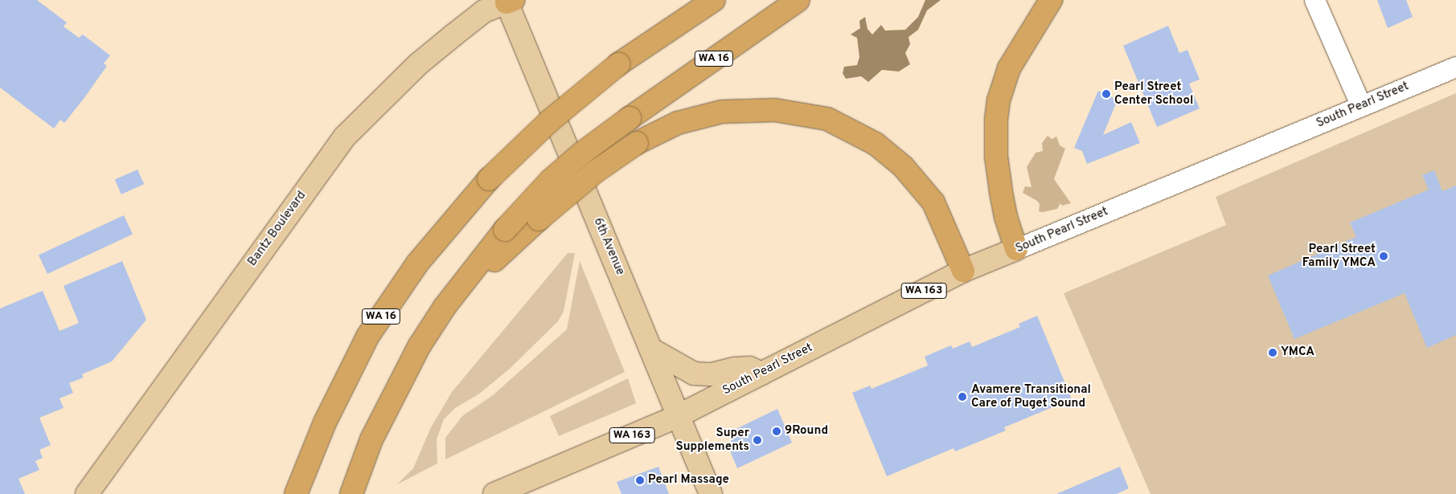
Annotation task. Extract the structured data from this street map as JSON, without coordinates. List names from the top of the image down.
{
  "streets": {
    "highway": ["WA 16"],
    "main road": [
      "South Pearl Street",
      "Bantz Boulevard",
      "6th Avenue",
      "WA 163"
    ]
  },
  "crossings": [
    ["South Pearl Street", "6th Avenue"],
    ["South Pearl Street", "WA 163"],
    ["Bantz Boulevard", "6th Avenue"],
    ["6th Avenue", "WA 163"]
  ],
  "places": [
    "Pearl Street Center School",
    "Pearl Street Family YMCA",
    "YMCA",
    "Avamere Transitional Care of Puget Sound",
    "9Round",
    "Super Supplements",
    "Pearl Massage"
  ]
}
